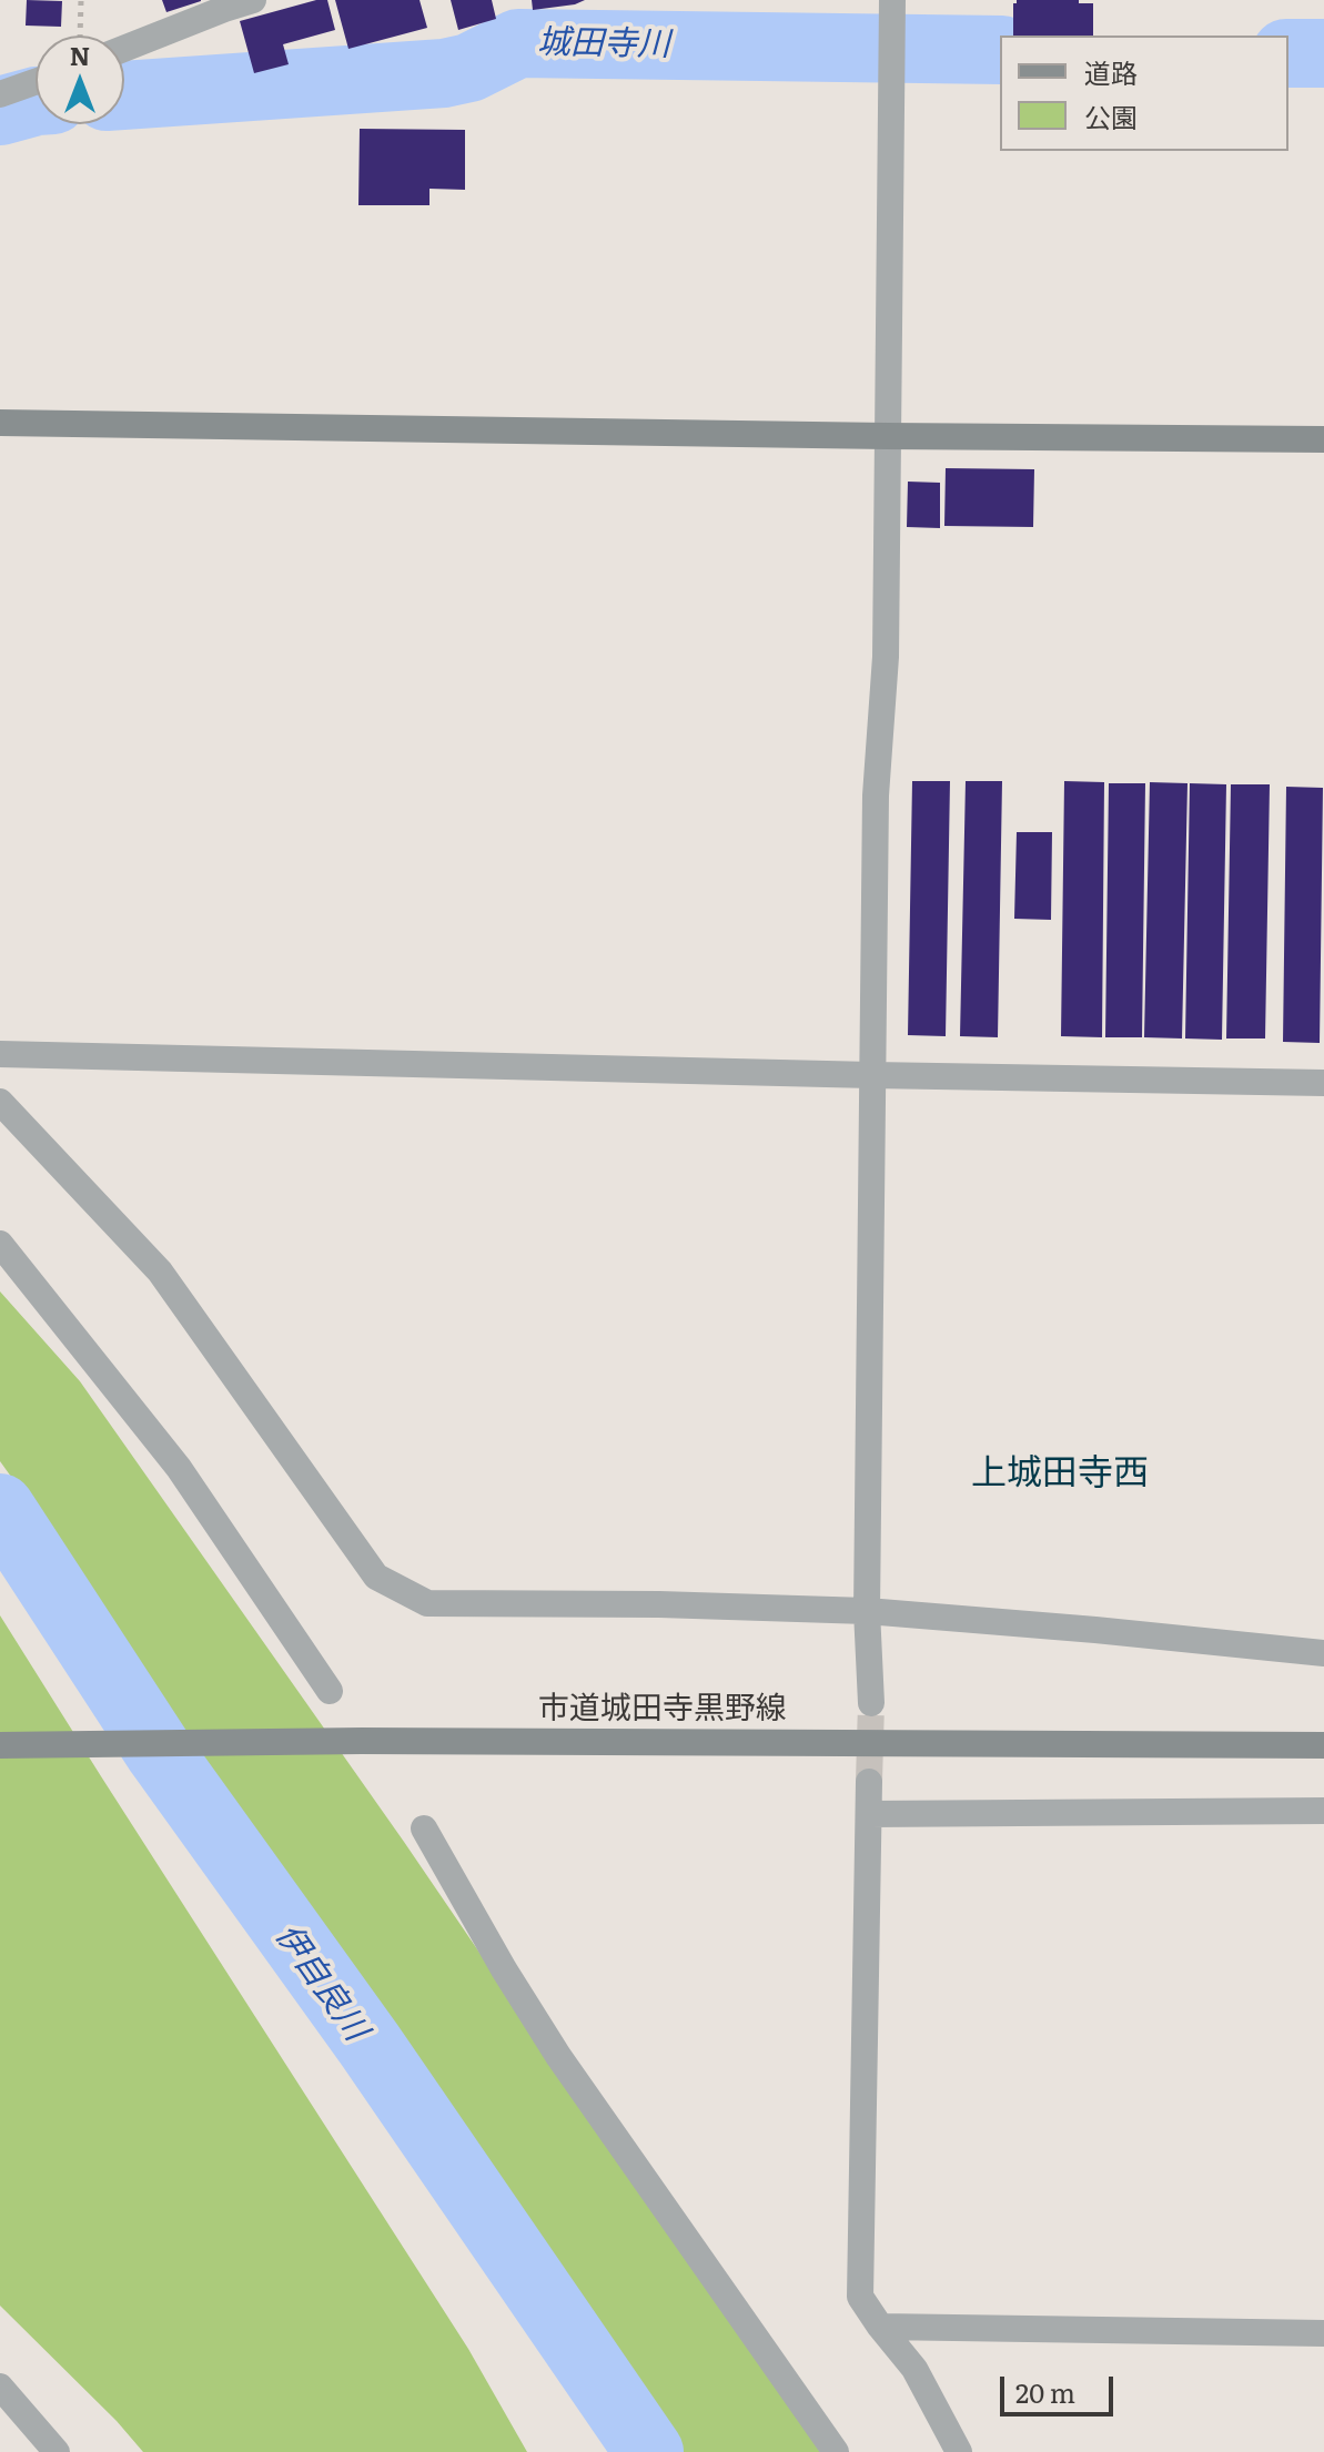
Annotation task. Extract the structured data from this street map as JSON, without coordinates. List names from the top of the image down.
{
  "streets": {
    "street": ["市道城田寺黒野線"]
  },
  "districts": ["上城田寺西"],
  "water": ["城田寺川", "伊自良川"],
  "legend": ["道路", "公園"],
  "scale_bar": "20 m",
  "north": "top"
}
